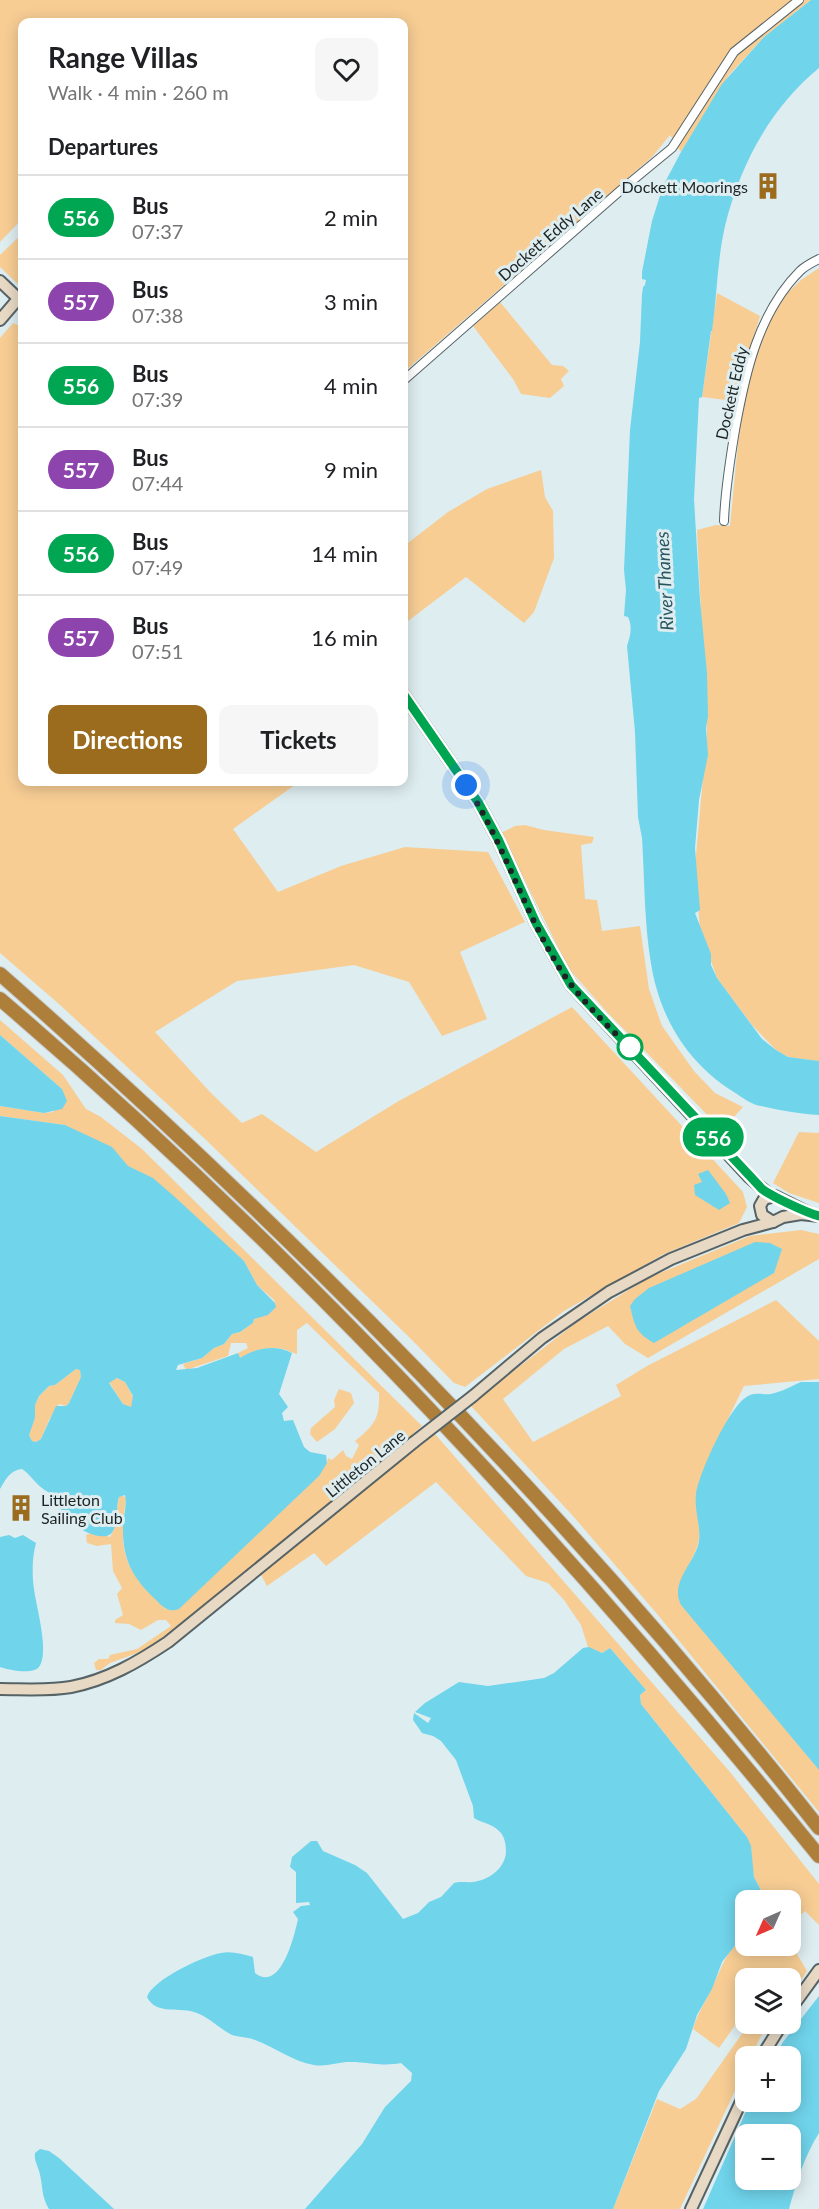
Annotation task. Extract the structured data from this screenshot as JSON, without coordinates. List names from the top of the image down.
{
  "streets": {
    "street": ["Dockett Eddy Lane", "Dockett Eddy", "Littleton Lane"]
  },
  "water": ["River Thames"],
  "places": {
    "building": ["Dockett Moorings", "Littleton Sailing Club"]
  },
  "lines": ["bus line 556"],
  "north": "bottom left",
  "page": {
    "on_map": "556",
    "heading": [
      ["Range Villas", "Walk · 4 min · 260 m"],
      "Departures"
    ],
    "list": [
      {
        "mark": "556",
        "name": "Bus",
        "note": "07:37",
        "value": "2 min"
      },
      {
        "mark": "557",
        "name": "Bus",
        "note": "07:38",
        "value": "3 min"
      },
      {
        "mark": "556",
        "name": "Bus",
        "note": "07:39",
        "value": "4 min"
      },
      {
        "mark": "557",
        "name": "Bus",
        "note": "07:44",
        "value": "9 min"
      },
      {
        "mark": "556",
        "name": "Bus",
        "note": "07:49",
        "value": "14 min"
      },
      {
        "mark": "557",
        "name": "Bus",
        "note": "07:51",
        "value": "16 min"
      }
    ],
    "buttons": ["Directions", "Tickets"],
    "map_buttons": ["+", "−"]
  }
}
